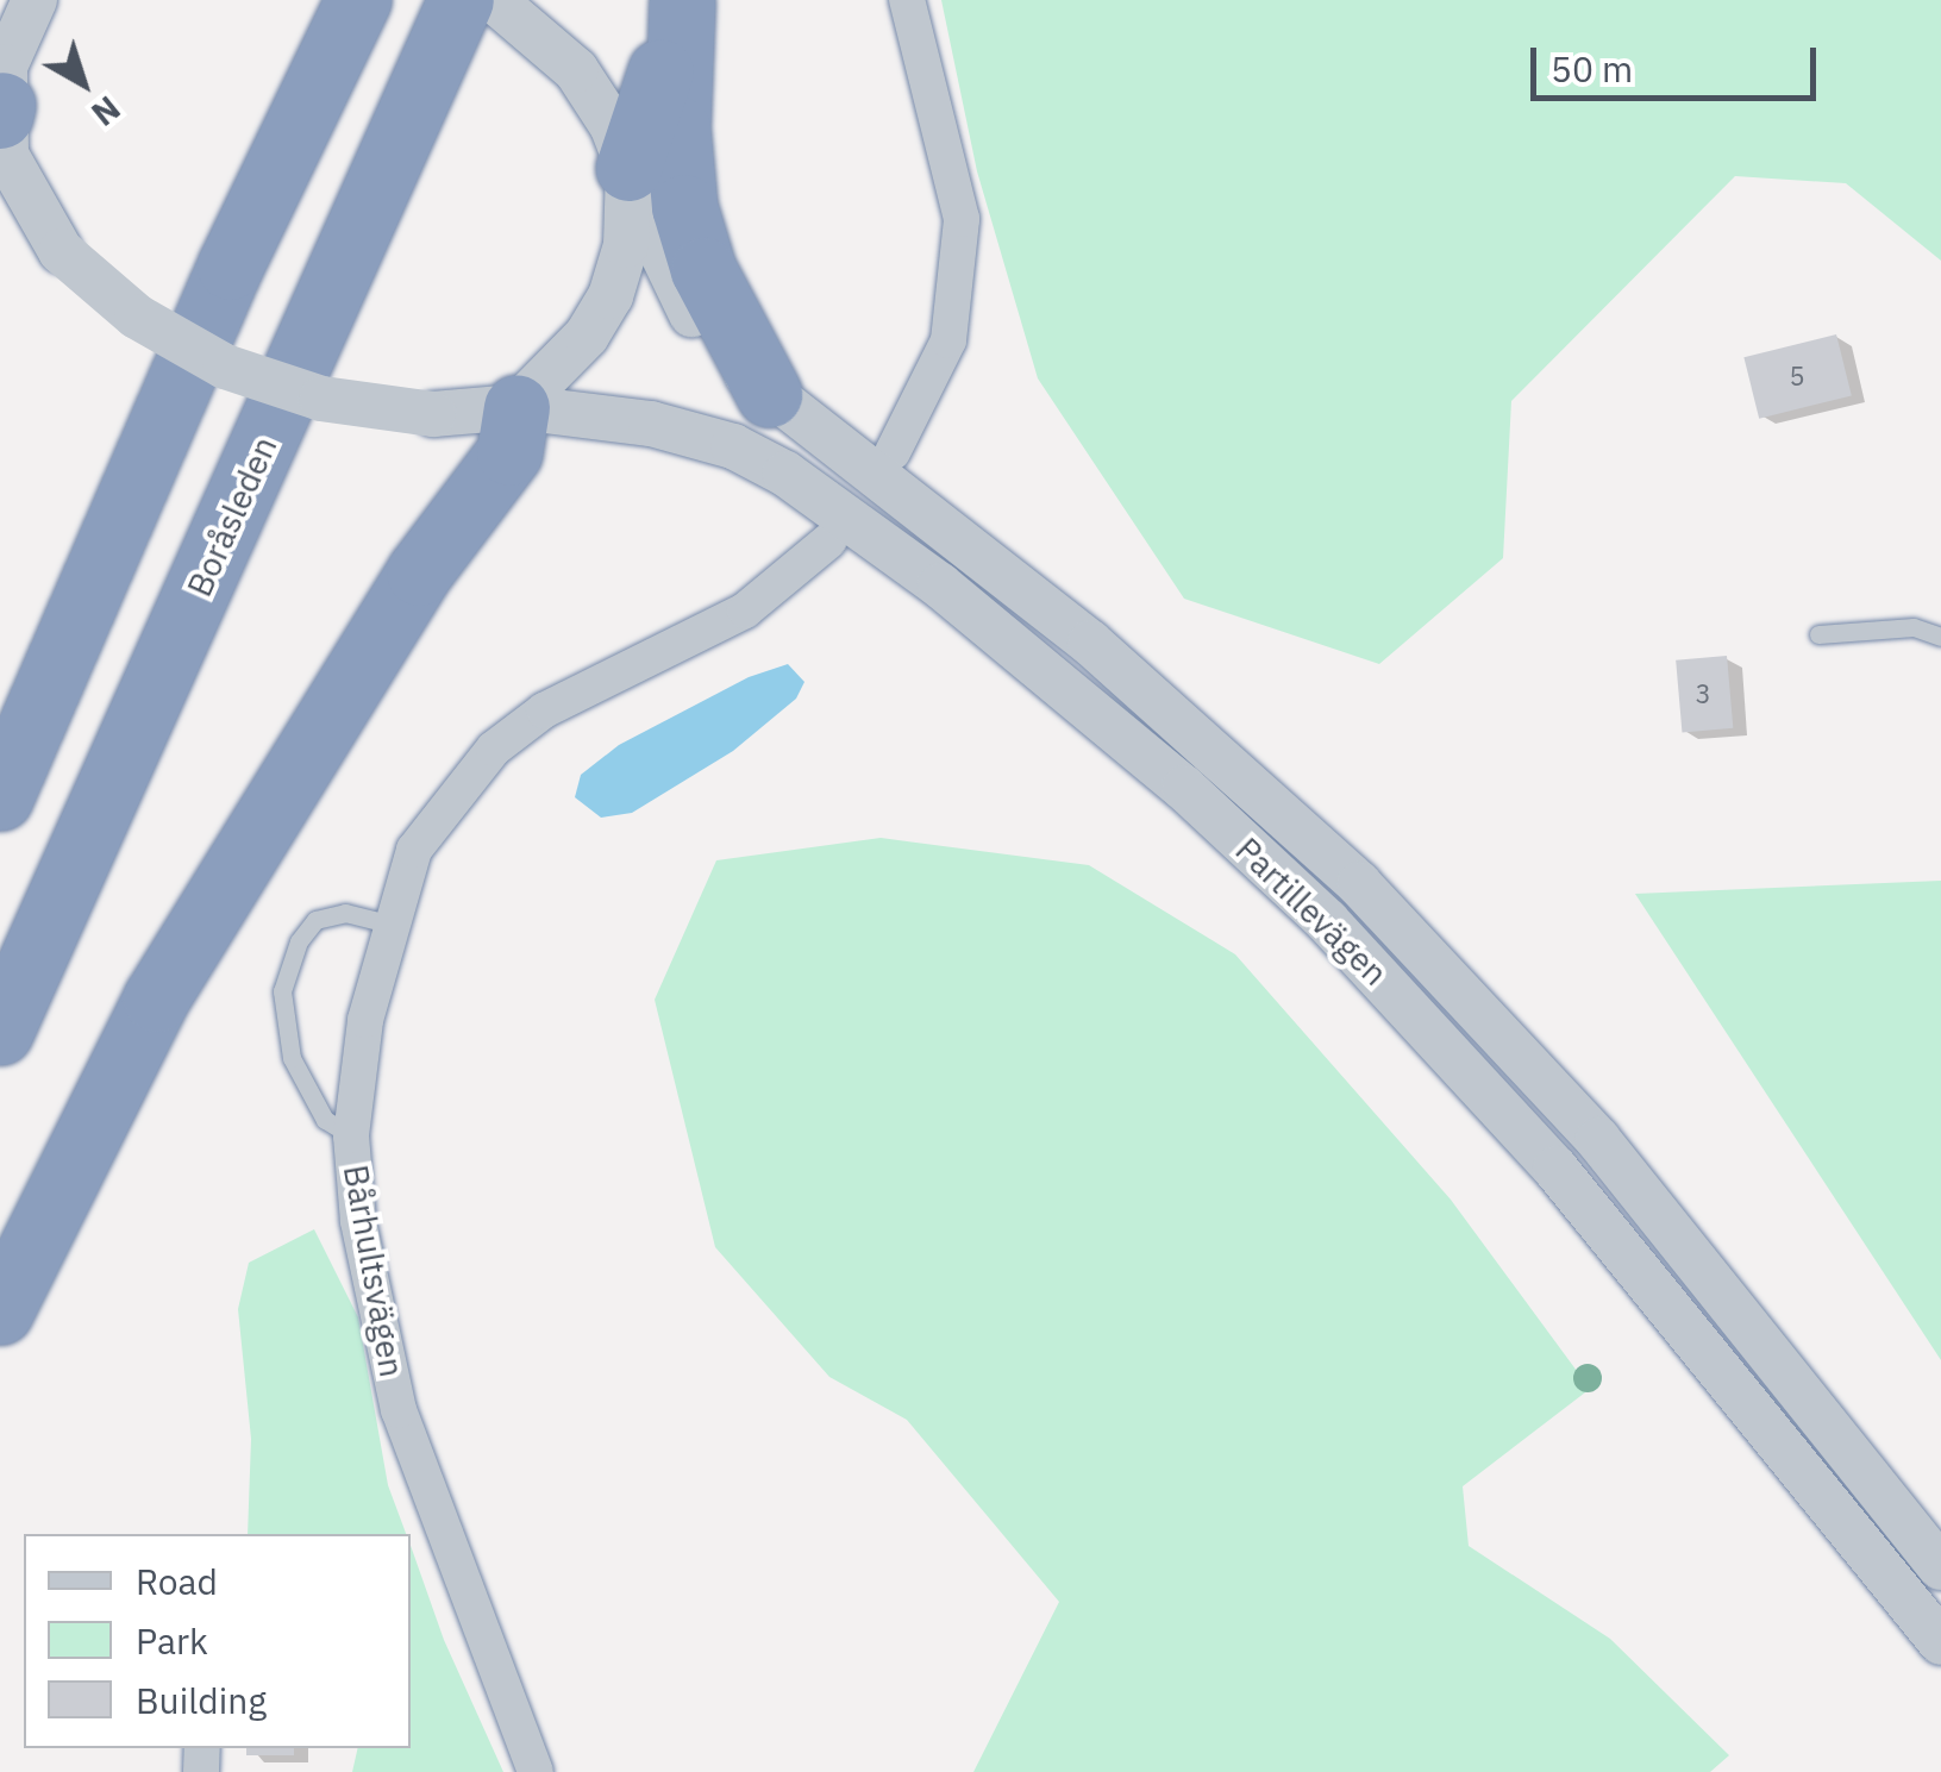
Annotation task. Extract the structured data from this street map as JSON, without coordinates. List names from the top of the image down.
{
  "streets": {
    "highway": ["Boråsleden"],
    "street": ["Partillevägen", "Bårhultsvägen"]
  },
  "house_numbers": ["5", "3"],
  "legend": ["Road", "Park", "Building"],
  "scale_bar": "50 m",
  "north": "bottom right"
}
